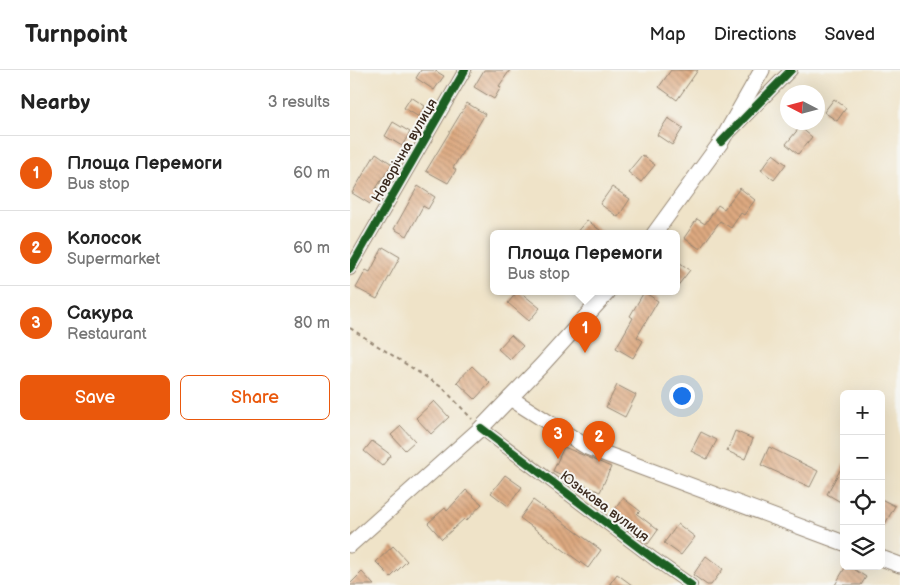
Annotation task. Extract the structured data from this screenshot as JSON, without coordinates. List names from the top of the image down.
{
  "streets": {
    "street": ["Новорічна вулиця", "Юзькова вулиця"]
  },
  "north": "left",
  "page": {
    "header": "Turnpoint",
    "nav": ["Map", "Directions", "Saved"],
    "heading": ["Nearby", "3 results"],
    "list": [
      {
        "mark": "1",
        "name": "Площа Перемоги",
        "note": "Bus stop",
        "value": "60 m"
      },
      {
        "mark": "2",
        "name": "Колосок",
        "note": "Supermarket",
        "value": "60 m"
      },
      {
        "mark": "3",
        "name": "Сакура",
        "note": "Restaurant",
        "value": "80 m"
      }
    ],
    "popup": ["Площа Перемоги", "Bus stop"],
    "pins": ["1", "3", "2"],
    "buttons": ["Save", "Share"],
    "map_buttons": ["+", "−"]
  }
}
